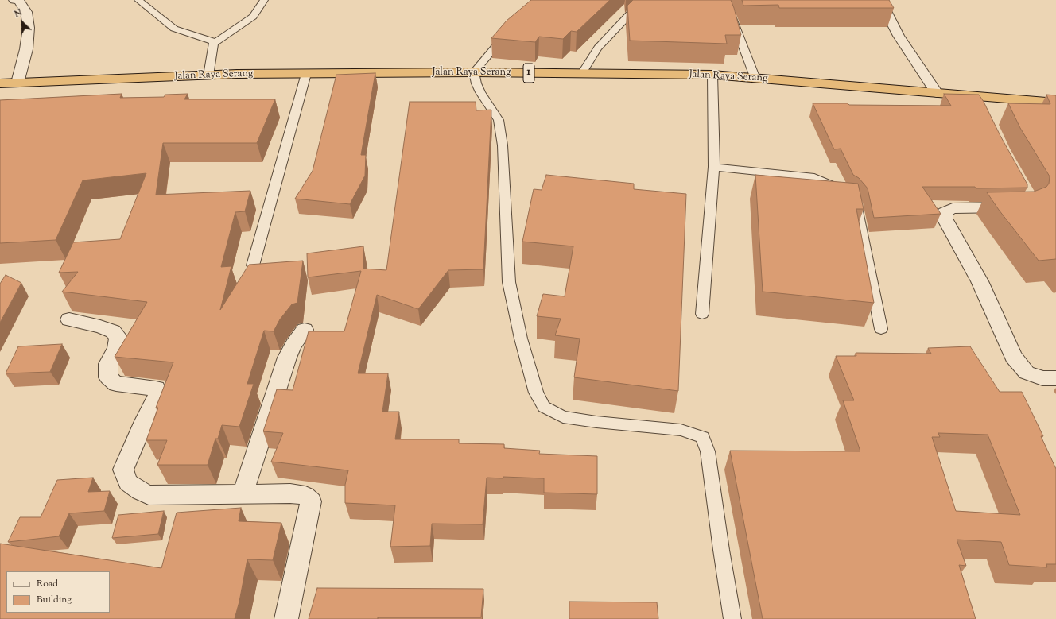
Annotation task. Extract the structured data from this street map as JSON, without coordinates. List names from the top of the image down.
{
  "streets": {
    "highway": ["Jalan Raya Serang", "1"]
  },
  "legend": ["Road", "Building"],
  "north": "top left"
}
